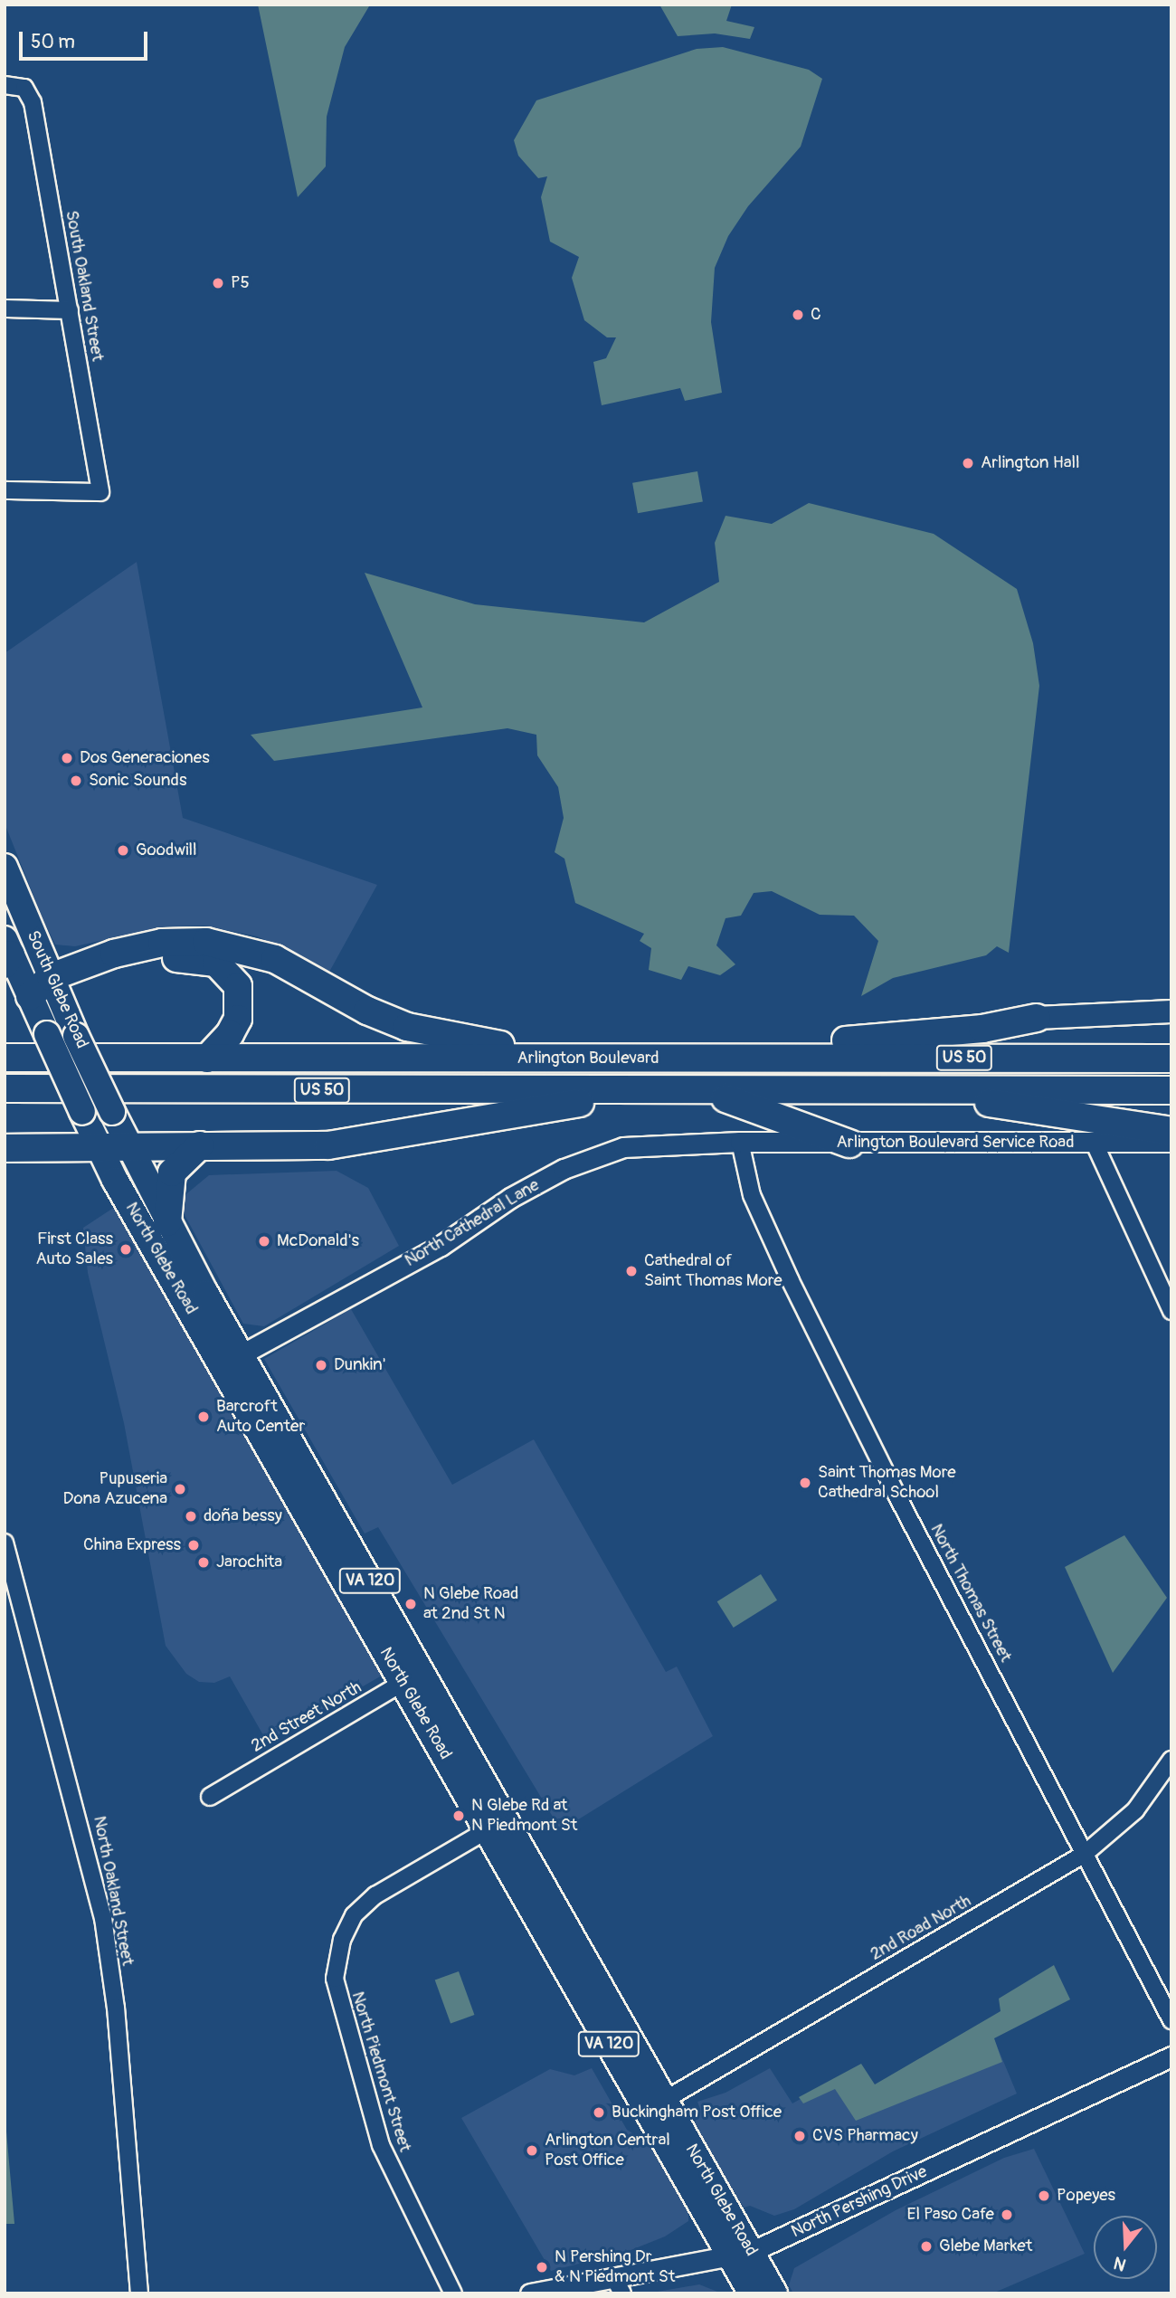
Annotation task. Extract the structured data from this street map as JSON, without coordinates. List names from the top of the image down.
{
  "streets": {
    "highway": ["US 50", "Arlington Boulevard"],
    "main road": ["South Glebe Road", "North Glebe Road", "VA 120"],
    "street": [
      "South Oakland Street",
      "Arlington Boulevard Service Road",
      "North Cathedral Lane",
      "North Thomas Street",
      "2nd Street North",
      "North Oakland Street",
      "2nd Road North",
      "North Piedmont Street",
      "North Pershing Drive"
    ]
  },
  "crossings": [
    ["South Glebe Road", "North Glebe Road"],
    ["Arlington Boulevard Service Road", "North Cathedral Lane"],
    ["Arlington Boulevard Service Road", "North Thomas Street"],
    ["North Cathedral Lane", "North Glebe Road"],
    ["North Cathedral Lane", "North Thomas Street"],
    ["North Glebe Road", "2nd Street North"],
    ["North Glebe Road", "2nd Road North"],
    ["North Glebe Road", "North Piedmont Street"],
    ["North Glebe Road", "North Pershing Drive"],
    ["North Thomas Street", "2nd Road North"]
  ],
  "places": [
    "P5",
    "C",
    "Arlington Hall",
    "Dos Generaciones",
    "Sonic Sounds",
    "Goodwill",
    "McDonald's",
    "First Class Auto Sales",
    "Cathedral of Saint Thomas More",
    "Dunkin'",
    "Barcroft Auto Center",
    "Saint Thomas More Cathedral School",
    "Pupuseria Dona Azucena",
    "doña bessy",
    "China Express",
    "Jarochita",
    "N Glebe Road at 2nd St N",
    "N Glebe Rd at N Piedmont St",
    "Buckingham Post Office",
    "CVS Pharmacy",
    "Arlington Central Post Office",
    "Popeyes",
    "El Paso Cafe",
    "Glebe Market",
    "N Pershing Dr & N Piedmont St"
  ],
  "scale_bar": "50 m",
  "north": "bottom"
}
